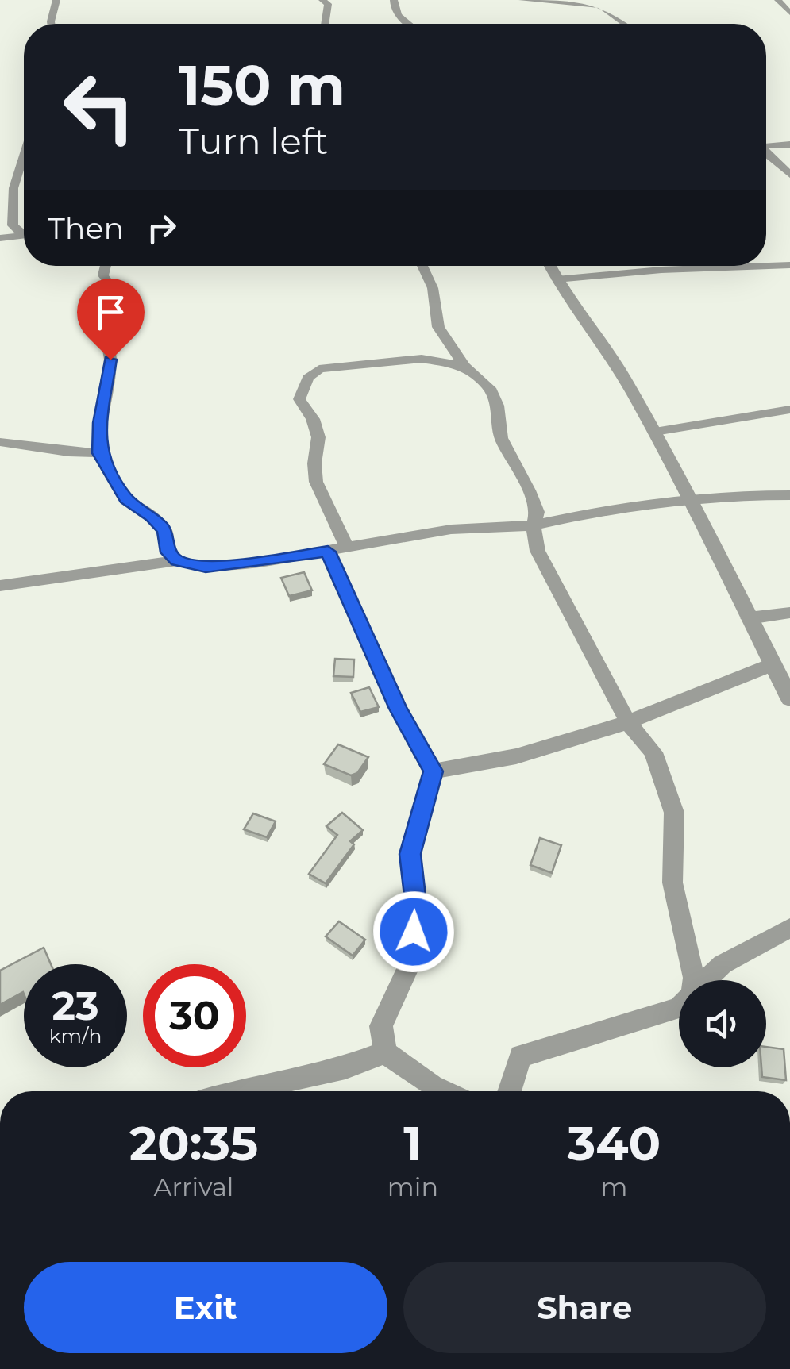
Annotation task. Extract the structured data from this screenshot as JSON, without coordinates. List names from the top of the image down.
{
  "page": {
    "turn": ["150 m", "Turn left"],
    "then": "Then",
    "speed": "23 km/h",
    "limit": "30",
    "eta": [
      "20:35",
      "Arrival",
      "1",
      "min",
      "340",
      "m"
    ],
    "buttons": ["Exit", "Share"]
  }
}
